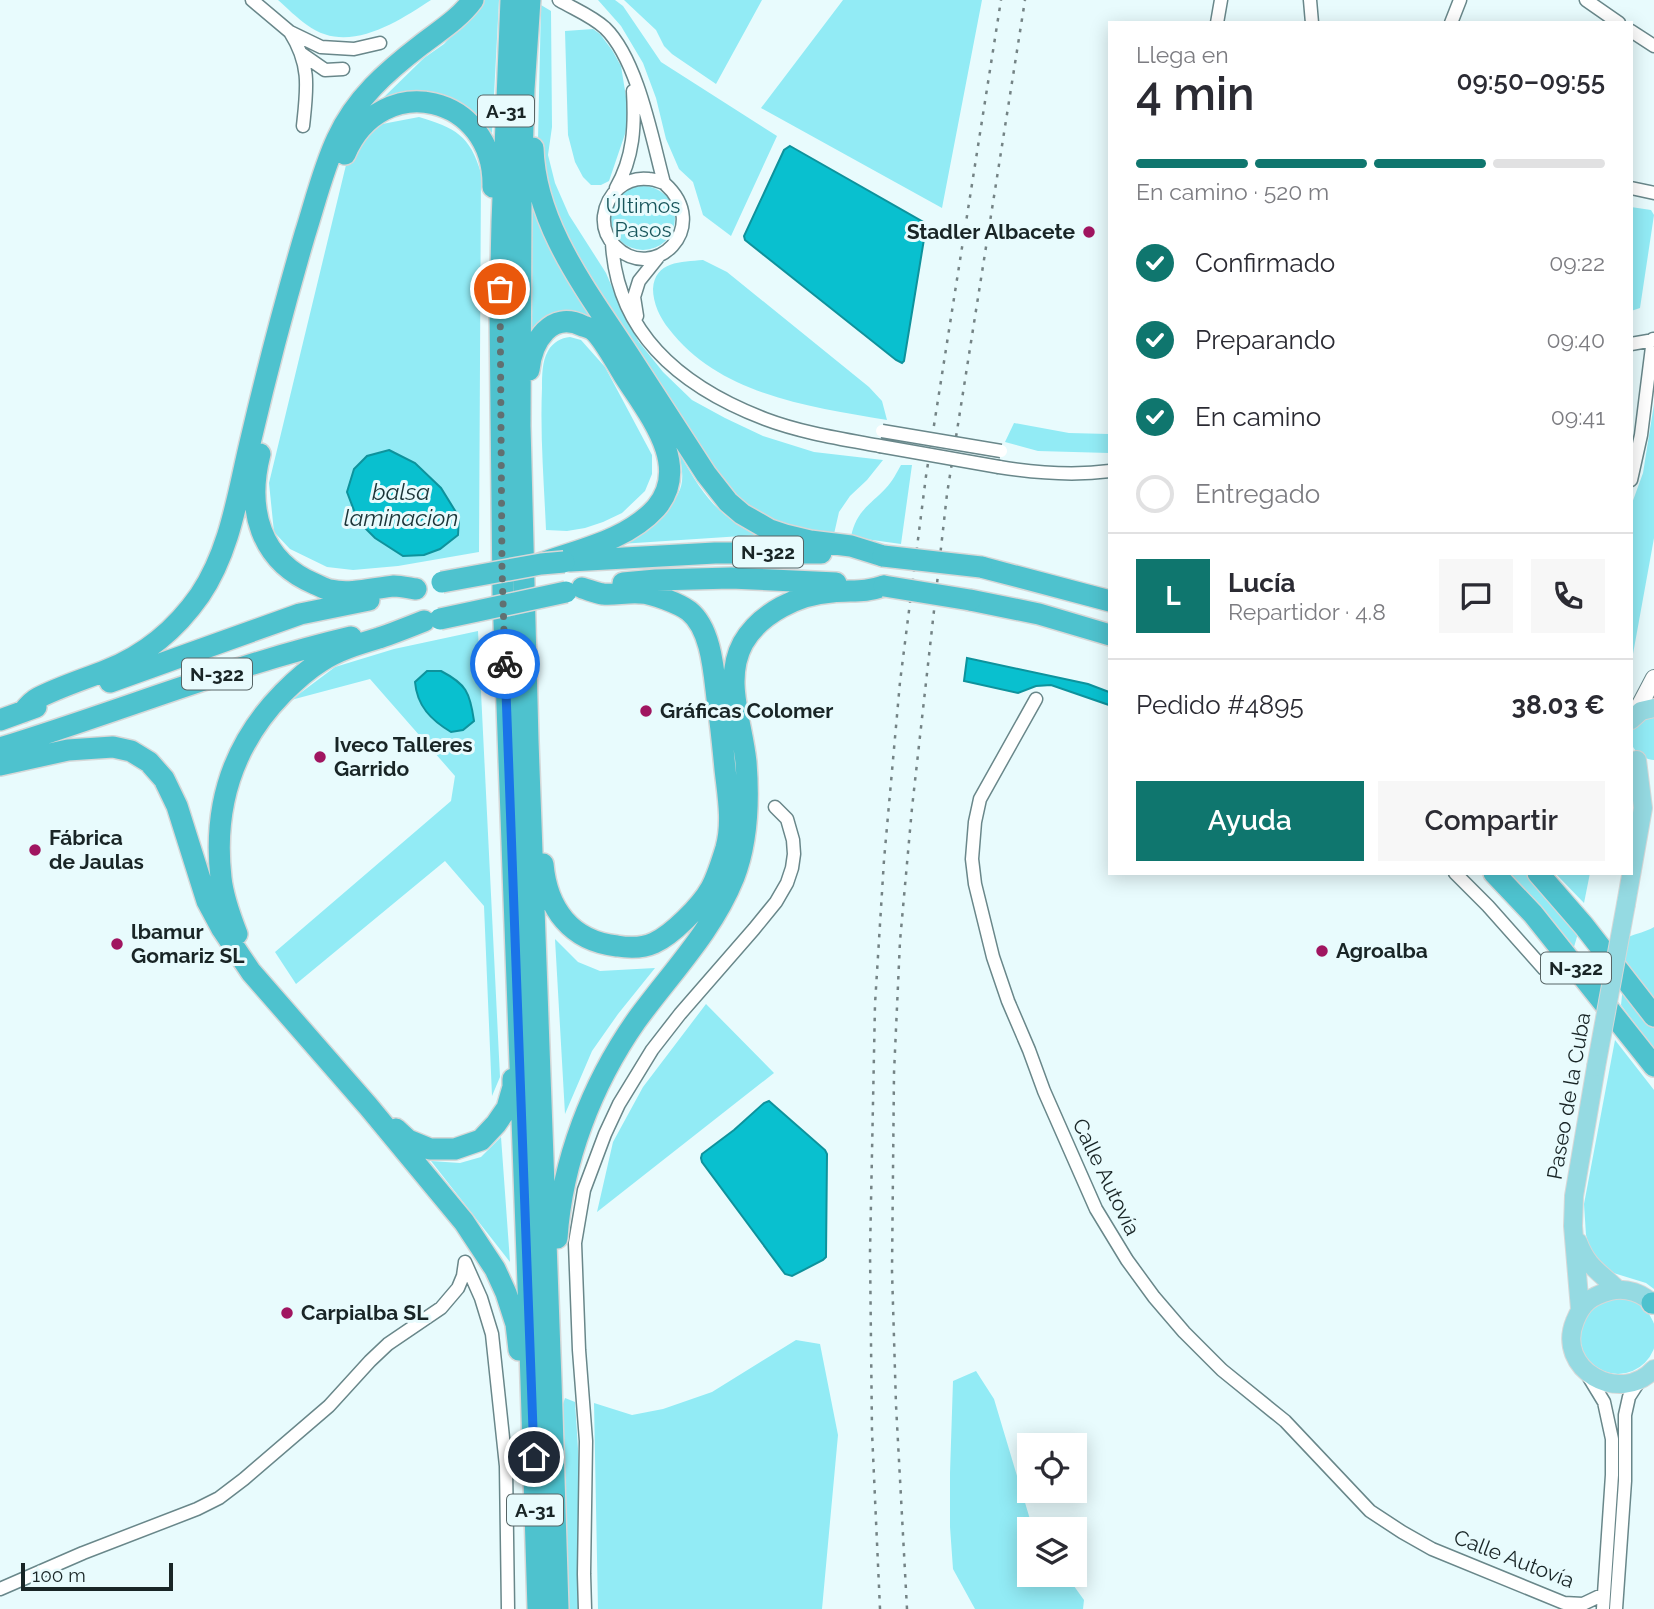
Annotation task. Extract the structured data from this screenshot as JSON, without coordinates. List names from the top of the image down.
{
  "streets": {
    "highway": ["A-31", "N-322"],
    "main road": ["Paseo de la Cuba"],
    "street": ["Calle Autovía"]
  },
  "crossings": [
    ["Paseo de la Cuba", "Calle Autovía"]
  ],
  "water": ["balsa laminacion"],
  "parks": ["Últimos Pasos"],
  "places": [
    "Stadler Albacete",
    "Gráficas Colomer",
    "Iveco Talleres Garrido",
    "Fábrica de Jaulas",
    "lbamur Gomariz SL",
    "Agroalba",
    "Carpialba SL"
  ],
  "scale_bar": "100 m",
  "page": {
    "heading": ["4 min", "Llega en", "09:50–09:55"],
    "panel": [
      "Lucía",
      "Repartidor · 4.8",
      "Pedido #4895",
      "38.03 €"
    ],
    "bar": "En camino · 520 m",
    "list": [
      ["Confirmado", "09:22"],
      ["Preparando", "09:40"],
      ["En camino", "09:41"],
      "Entregado"
    ],
    "round": "L",
    "buttons": ["Ayuda", "Compartir"],
    "scale": "100 m"
  }
}
